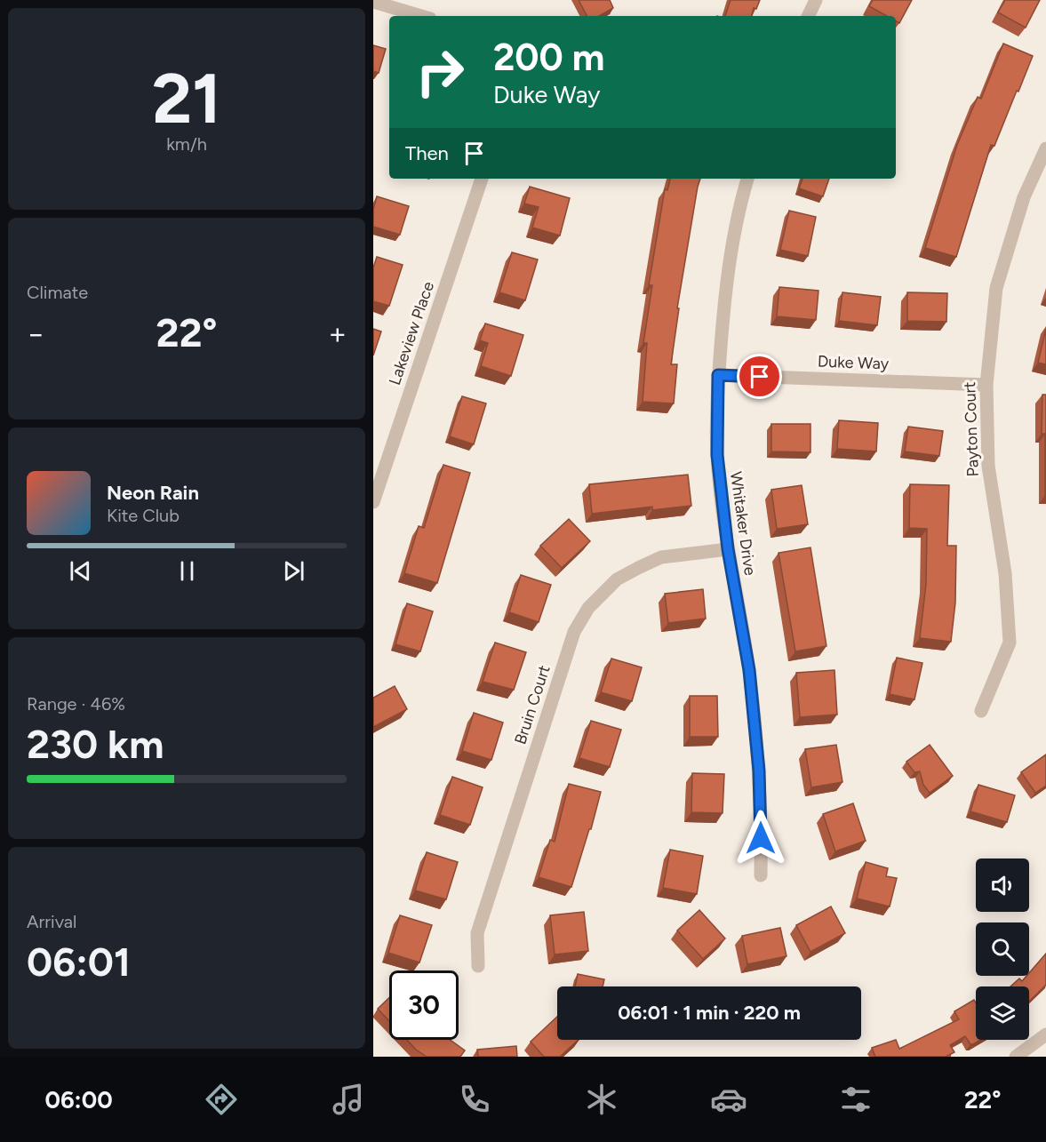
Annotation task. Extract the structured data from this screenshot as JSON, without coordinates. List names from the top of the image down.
{
  "streets": {
    "street": [
      "Lakeview Place",
      "Duke Way",
      "Payton Court",
      "Whitaker Drive",
      "Bruin Court"
    ]
  },
  "crossings": [
    ["Duke Way", "Payton Court"],
    ["Duke Way", "Whitaker Drive"],
    ["Whitaker Drive", "Bruin Court"]
  ],
  "page": {
    "tile": [
      ["21", "km/h"],
      "Climate",
      ["Range · 46%", "230 km"],
      ["Arrival", "06:01"]
    ],
    "turn": ["200 m", "Duke Way"],
    "then": "Then",
    "heat": ["−", "22°", "+"],
    "song": ["Neon Rain", "Kite Club"],
    "limit": "30",
    "trip": "06:01 · 1 min · 220 m",
    "tabs": ["06:00", "22°"]
  }
}
